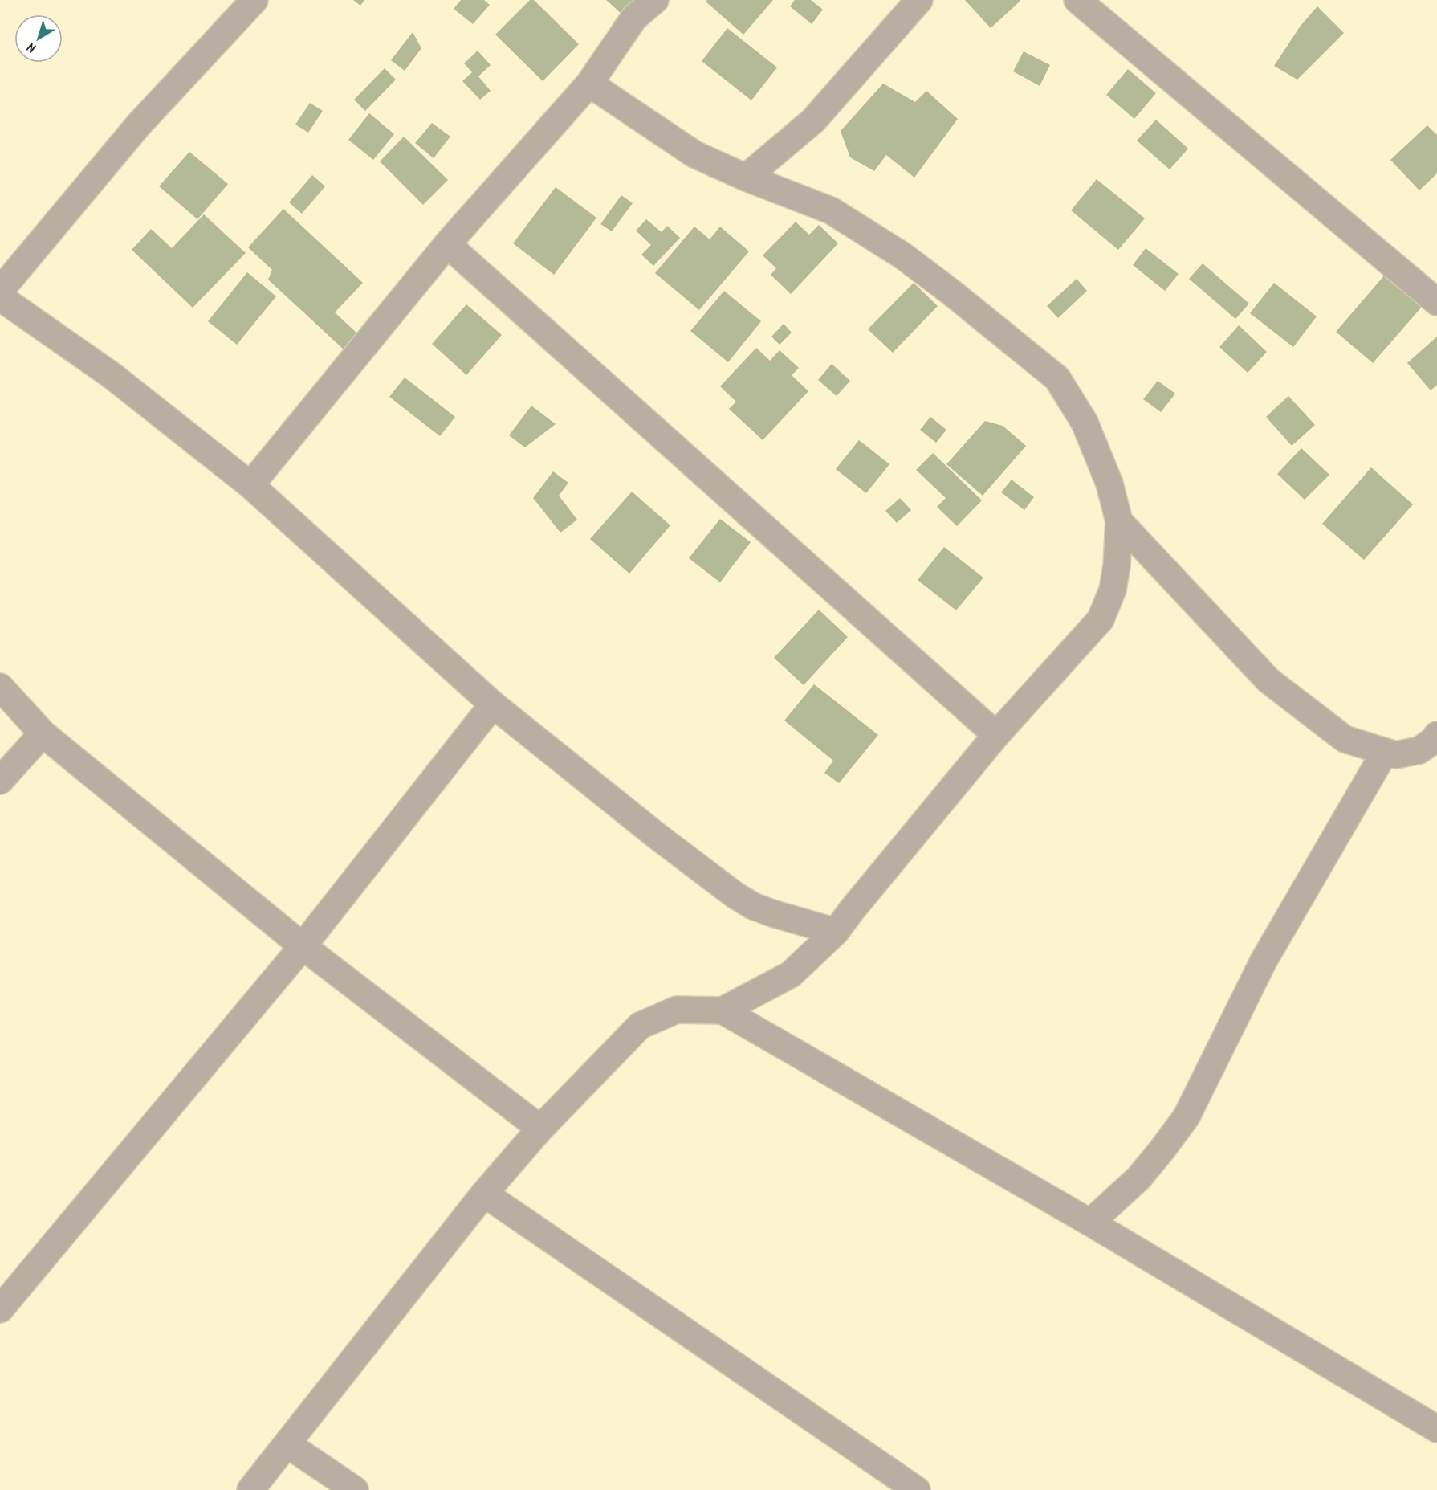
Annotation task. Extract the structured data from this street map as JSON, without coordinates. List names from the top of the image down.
{
  "north": "bottom left"
}
